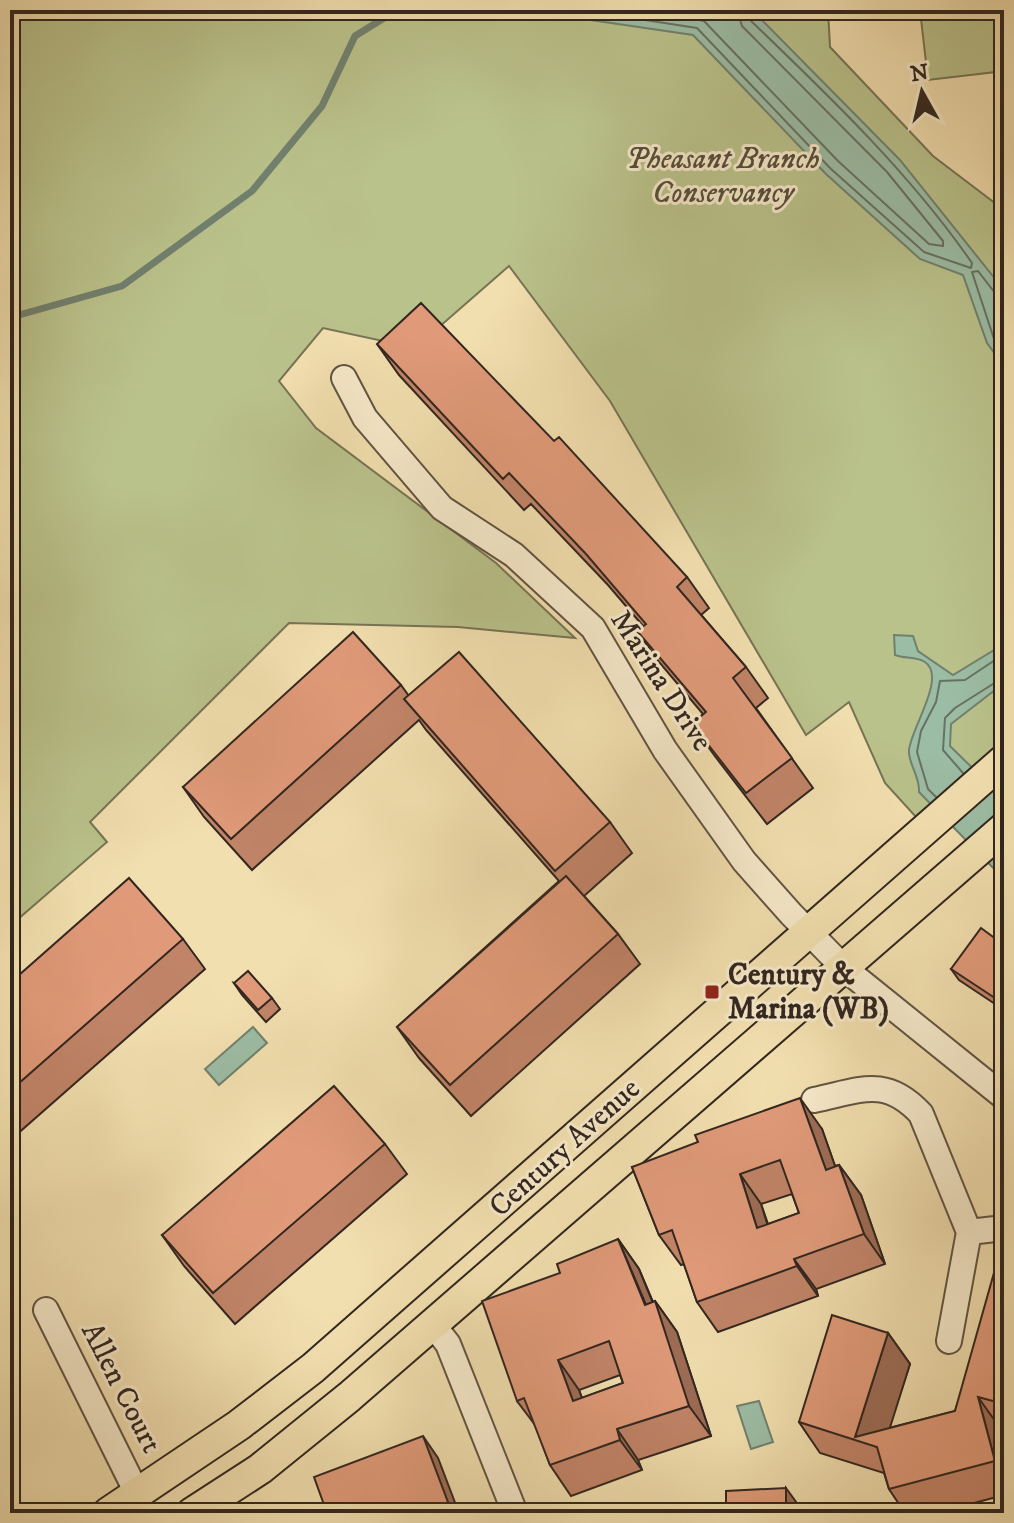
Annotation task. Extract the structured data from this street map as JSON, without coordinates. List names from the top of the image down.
{
  "streets": {
    "main road": ["Century Avenue"],
    "street": ["Marina Drive", "Allen Court"]
  },
  "crossings": [
    ["Marina Drive", "Century Avenue"],
    ["Century Avenue", "Allen Court"]
  ],
  "parks": ["Pheasant Branch Conservancy"],
  "places": {
    "transit": ["Century & Marina (WB)"]
  },
  "north": "top"
}
